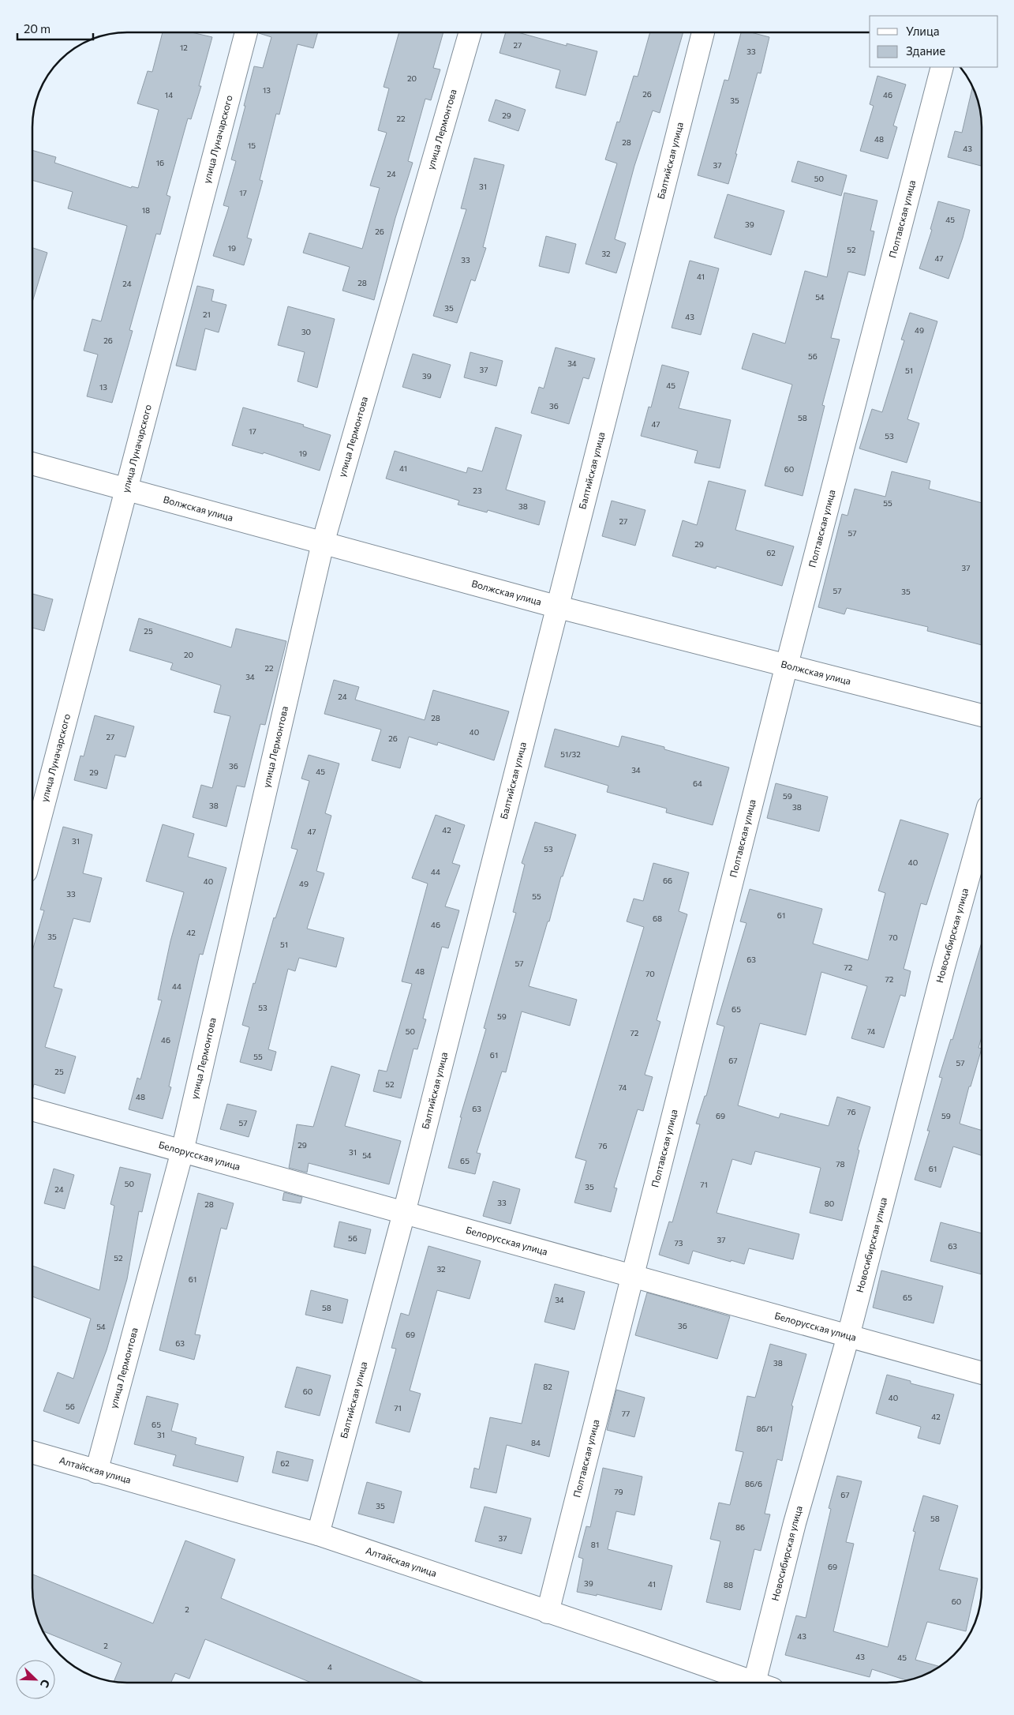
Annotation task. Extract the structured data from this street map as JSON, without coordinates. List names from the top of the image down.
{
  "streets": {
    "street": [
      "улица Лермонтова",
      "улица Луначарского",
      "Балтийская улица",
      "Полтавская улица",
      "Волжская улица",
      "Новосибирская улица",
      "Белорусская улица",
      "Алтайская улица"
    ]
  },
  "crossings": [
    ["улица Лермонтова", "Волжская улица"],
    ["улица Лермонтова", "Белорусская улица"],
    ["улица Лермонтова", "Алтайская улица"],
    ["улица Луначарского", "Волжская улица"],
    ["Балтийская улица", "Волжская улица"],
    ["Балтийская улица", "Белорусская улица"],
    ["Балтийская улица", "Алтайская улица"],
    ["Полтавская улица", "Волжская улица"],
    ["Полтавская улица", "Белорусская улица"],
    ["Полтавская улица", "Алтайская улица"],
    ["Новосибирская улица", "Белорусская улица"]
  ],
  "house_numbers": [
    "27",
    "12",
    "33",
    "20",
    "13",
    "26",
    "14",
    "46",
    "35",
    "29",
    "22",
    "48",
    "28",
    "15",
    "43",
    "16",
    "37",
    "24",
    "50",
    "31",
    "17",
    "18",
    "45",
    "39",
    "26",
    "19",
    "52",
    "32",
    "47",
    "33",
    "41",
    "28",
    "24",
    "54",
    "35",
    "21",
    "43",
    "49",
    "30",
    "26",
    "56",
    "34",
    "37",
    "51",
    "39",
    "45",
    "13",
    "36",
    "58",
    "47",
    "17",
    "53",
    "19",
    "41",
    "60",
    "23",
    "55",
    "38",
    "27",
    "57",
    "29",
    "62",
    "37",
    "57",
    "35",
    "25",
    "20",
    "22",
    "34",
    "24",
    "28",
    "40",
    "27",
    "26",
    "51/32",
    "36",
    "34",
    "45",
    "29",
    "64",
    "59",
    "38",
    "38",
    "42",
    "47",
    "31",
    "53",
    "40",
    "44",
    "66",
    "40",
    "49",
    "33",
    "55",
    "61",
    "68",
    "46",
    "42",
    "35",
    "70",
    "51",
    "63",
    "57",
    "72",
    "48",
    "70",
    "72",
    "44",
    "53",
    "65",
    "59",
    "50",
    "74",
    "72",
    "46",
    "61",
    "55",
    "67",
    "57",
    "25",
    "52",
    "74",
    "48",
    "63",
    "76",
    "69",
    "59",
    "57",
    "29",
    "76",
    "31",
    "54",
    "65",
    "78",
    "61",
    "50",
    "71",
    "35",
    "24",
    "33",
    "80",
    "28",
    "56",
    "37",
    "73",
    "63",
    "52",
    "32",
    "61",
    "65",
    "34",
    "58",
    "36",
    "54",
    "69",
    "63",
    "38",
    "82",
    "60",
    "40",
    "56",
    "71",
    "77",
    "42",
    "65",
    "86/1",
    "31",
    "84",
    "62",
    "86/6",
    "79",
    "67",
    "35",
    "58",
    "86",
    "37",
    "81",
    "69",
    "39",
    "41",
    "88",
    "60",
    "2",
    "43",
    "2",
    "43",
    "45",
    "4"
  ],
  "legend": ["Улица", "Здание"],
  "scale_bar": "20 m",
  "north": "bottom right"
}
